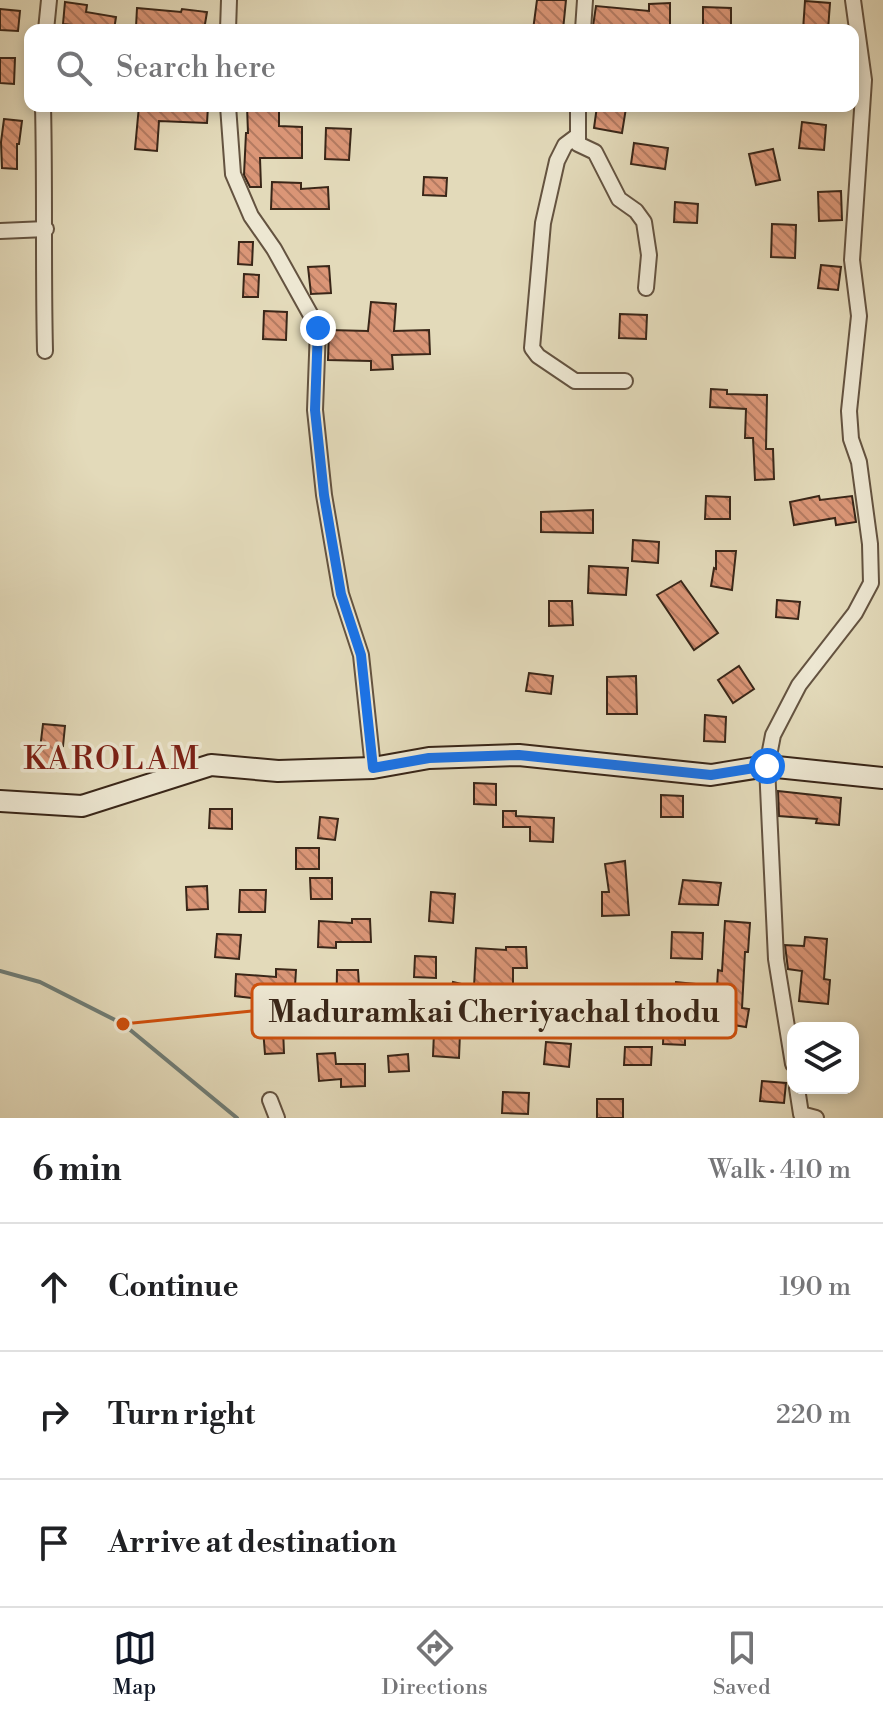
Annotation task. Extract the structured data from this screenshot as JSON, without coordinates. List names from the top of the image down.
{
  "districts": ["KAROLAM"],
  "places": ["Maduramkai Cheriyachal thodu"],
  "page": {
    "search": "Search here",
    "heading": ["6 min", "Walk · 410 m"],
    "list": [
      ["Continue", "190 m"],
      ["Turn right", "220 m"],
      "Arrive at destination"
    ],
    "nav": ["Map", "Directions", "Saved"]
  }
}
